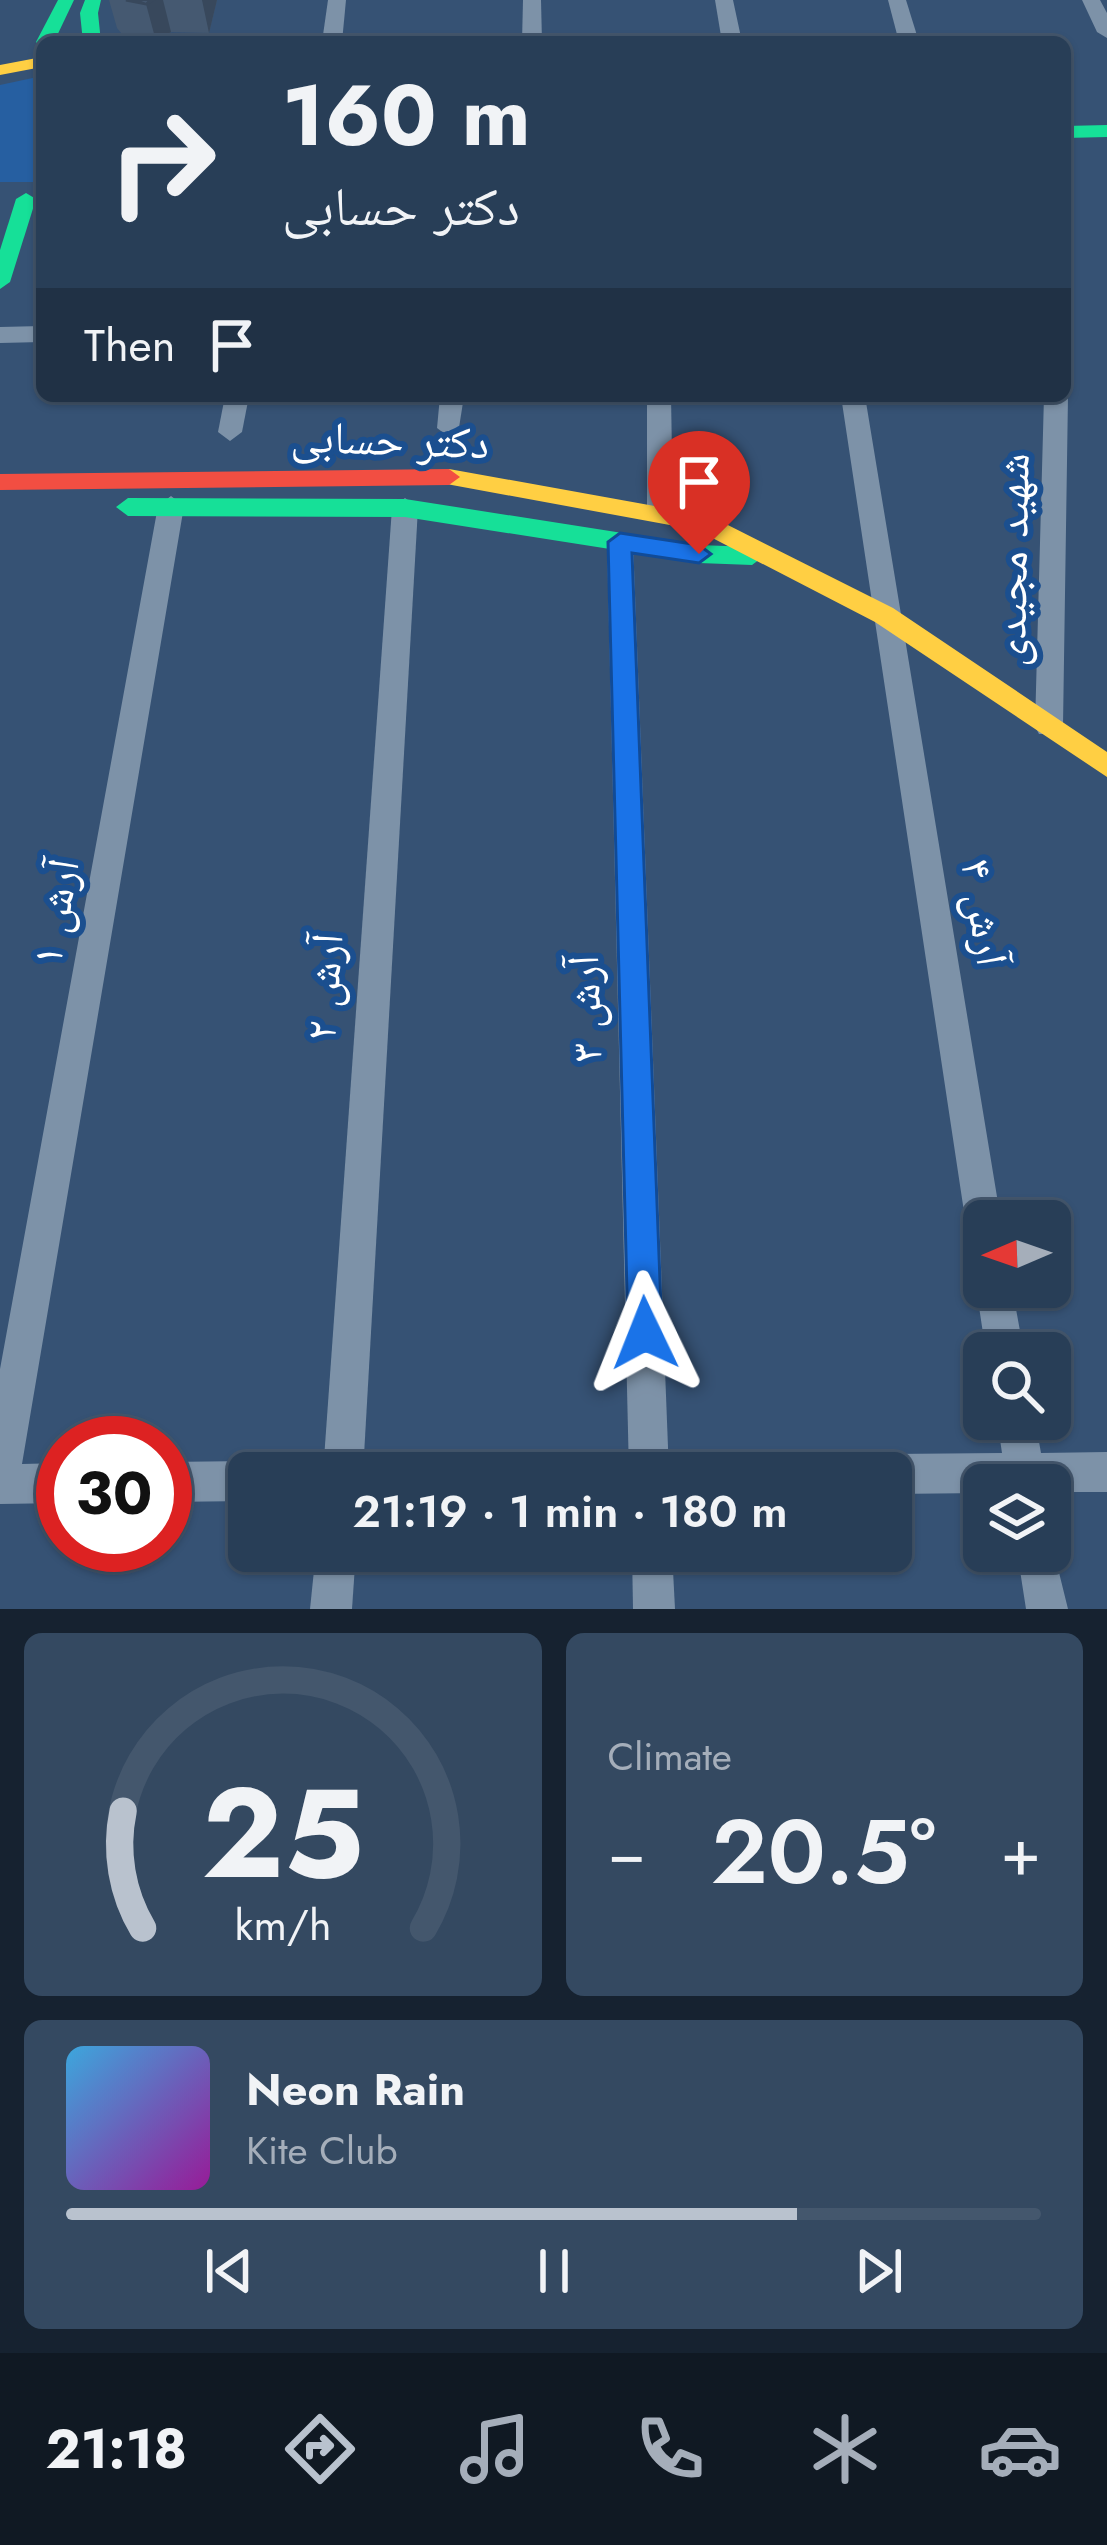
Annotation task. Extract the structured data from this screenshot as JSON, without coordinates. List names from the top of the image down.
{
  "streets": {
    "street": [
      "دکتر حسابی",
      "شهید مجیدی",
      "آرش ۱",
      "آرش ۴",
      "آرش ۲",
      "آرش ۳"
    ]
  },
  "crossings": [
    ["دکتر حسابی", "شهید مجیدی"],
    ["دکتر حسابی", "آرش ۱"],
    ["دکتر حسابی", "آرش ۴"],
    ["دکتر حسابی", "آرش ۲"],
    ["دکتر حسابی", "آرش ۳"]
  ],
  "north": "left",
  "page": {
    "turn": ["160 m", "دکتر حسابی"],
    "then": "Then",
    "limit": "30",
    "trip": "21:19 · 1 min · 180 m",
    "tile": "Climate",
    "heat": ["−", "20.5°", "+"],
    "song": ["Neon Rain", "Kite Club"],
    "tabs": "21:18",
    "gauge": ["25", "km/h"]
  }
}
